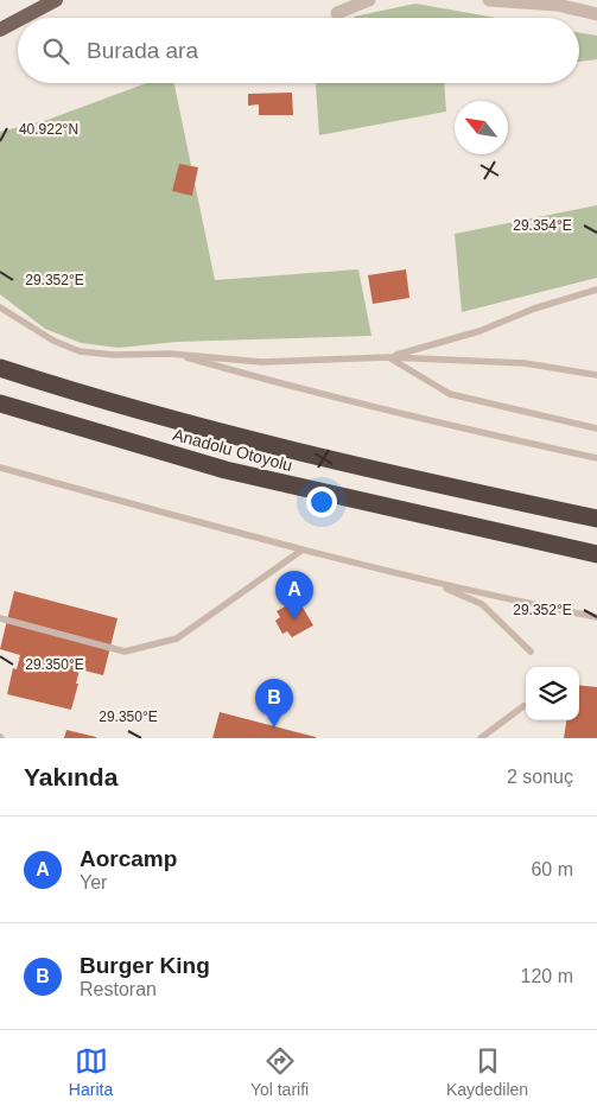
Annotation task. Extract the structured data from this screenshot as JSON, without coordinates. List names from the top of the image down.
{
  "streets": {
    "highway": ["Anadolu Otoyolu"]
  },
  "north": "top left",
  "page": {
    "search": "Burada ara",
    "pins": ["A", "B"],
    "heading": ["Yakında", "2 sonuç"],
    "list": [
      {
        "mark": "A",
        "name": "Aorcamp",
        "note": "Yer",
        "value": "60 m"
      },
      {
        "mark": "B",
        "name": "Burger King",
        "note": "Restoran",
        "value": "120 m"
      }
    ],
    "nav": ["Harita", "Yol tarifi", "Kaydedilen"]
  },
  "coordinates": [
    "40.922°N",
    "29.354°E",
    "29.352°E",
    "29.350°E"
  ]
}
